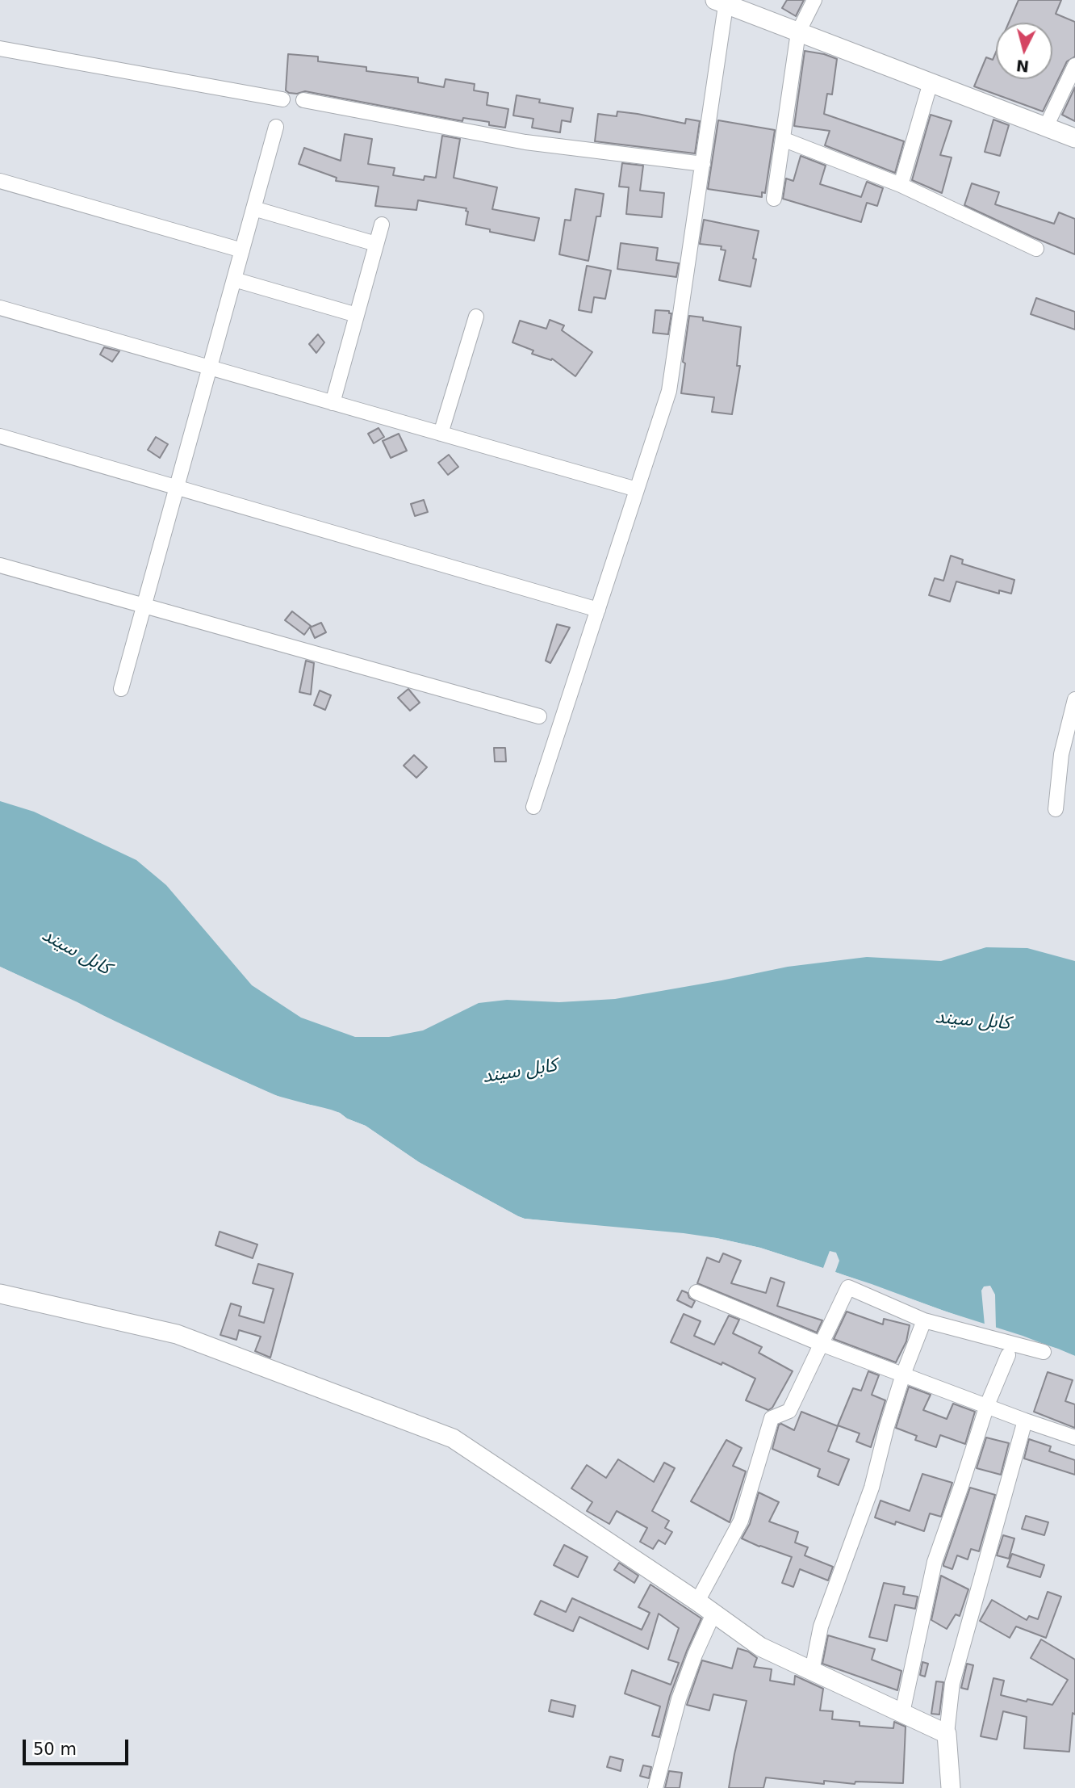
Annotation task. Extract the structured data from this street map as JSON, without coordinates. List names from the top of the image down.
{
  "water": ["کابل سيند"],
  "scale_bar": "50 m",
  "north": "bottom"
}
